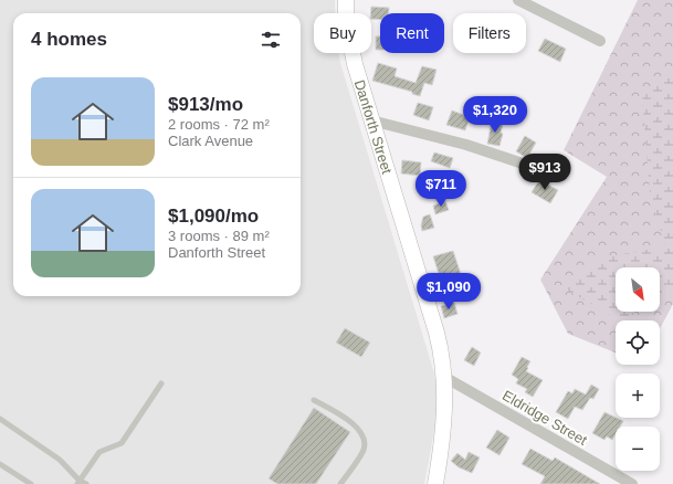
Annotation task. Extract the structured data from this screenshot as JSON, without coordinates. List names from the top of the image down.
{
  "streets": {
    "street": ["Danforth Street", "Eldridge Street"]
  },
  "crossings": [
    ["Danforth Street", "Eldridge Street"]
  ],
  "north": "bottom right",
  "page": {
    "chip": ["Buy", "Rent", "Filters"],
    "heading": "4 homes",
    "list": [
      {
        "name": "$913/mo",
        "note": "2 rooms · 72 m² · Clark Avenue"
      },
      {
        "name": "$1,090/mo",
        "note": "3 rooms · 89 m² · Danforth Street"
      }
    ],
    "price": [
      "$1,320",
      "$913",
      "$711",
      "$1,090"
    ],
    "map_buttons": ["+", "−"]
  }
}
